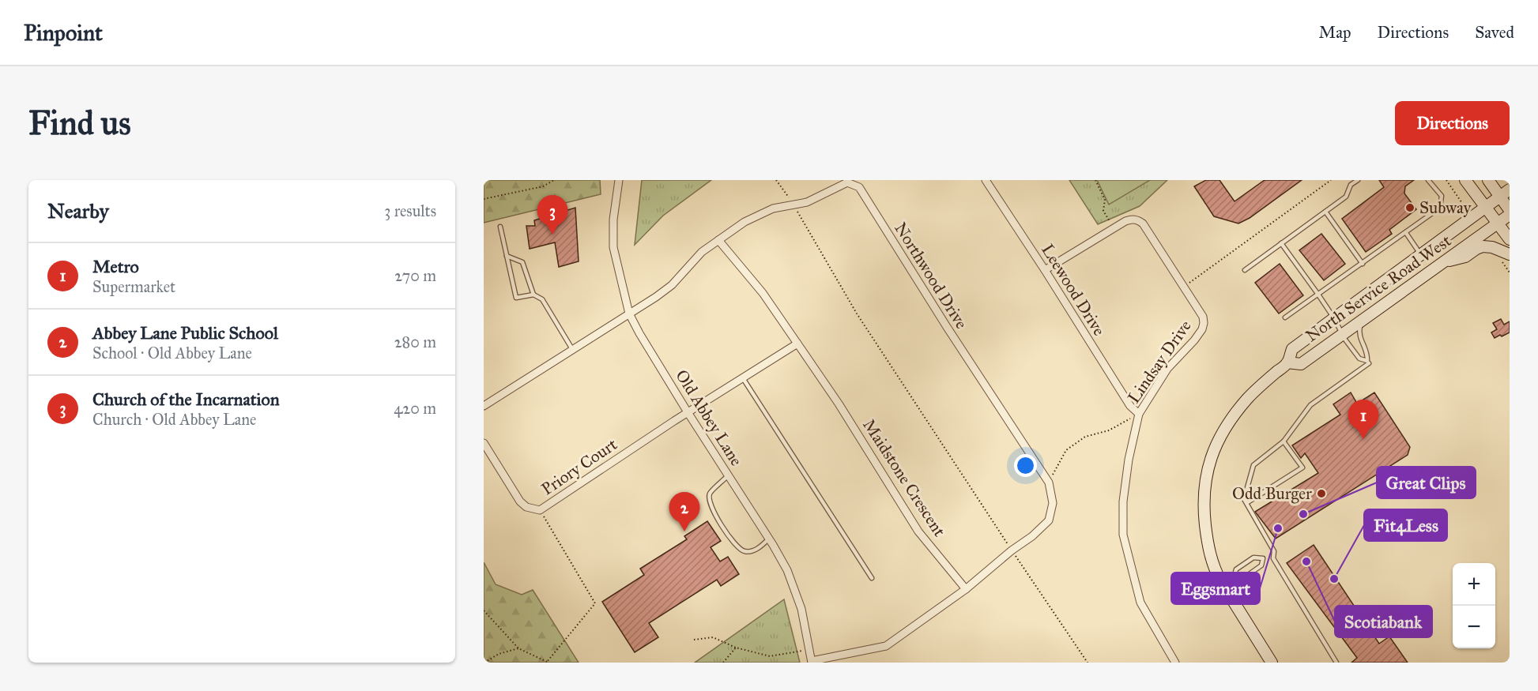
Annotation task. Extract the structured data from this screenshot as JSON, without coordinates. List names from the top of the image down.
{
  "streets": {
    "street": [
      "Northwood Drive",
      "North Service Road West",
      "Leewood Drive",
      "Lindsay Drive",
      "Old Abbey Lane",
      "Priory Court",
      "Maidstone Crescent"
    ]
  },
  "crossings": [
    ["Northwood Drive", "Old Abbey Lane"],
    ["Northwood Drive", "Maidstone Crescent"],
    ["Leewood Drive", "Lindsay Drive"],
    ["Old Abbey Lane", "Priory Court"]
  ],
  "places": [
    "Subway",
    "Odd Burger",
    "Great Clips",
    "Eggsmart",
    "Scotiabank",
    "Fit4Less"
  ],
  "page": {
    "header": "Pinpoint",
    "nav": ["Map", "Directions", "Saved"],
    "buttons": "Directions",
    "title": "Find us",
    "heading": ["Nearby", "3 results"],
    "pins": ["3", "1", "2"],
    "list": [
      {
        "mark": "1",
        "name": "Metro",
        "note": "Supermarket",
        "value": "270 m"
      },
      {
        "mark": "2",
        "name": "Abbey Lane Public School",
        "note": "School · Old Abbey Lane",
        "value": "280 m"
      },
      {
        "mark": "3",
        "name": "Church of the Incarnation",
        "note": "Church · Old Abbey Lane",
        "value": "420 m"
      }
    ],
    "map_buttons": ["+", "−"]
  }
}
